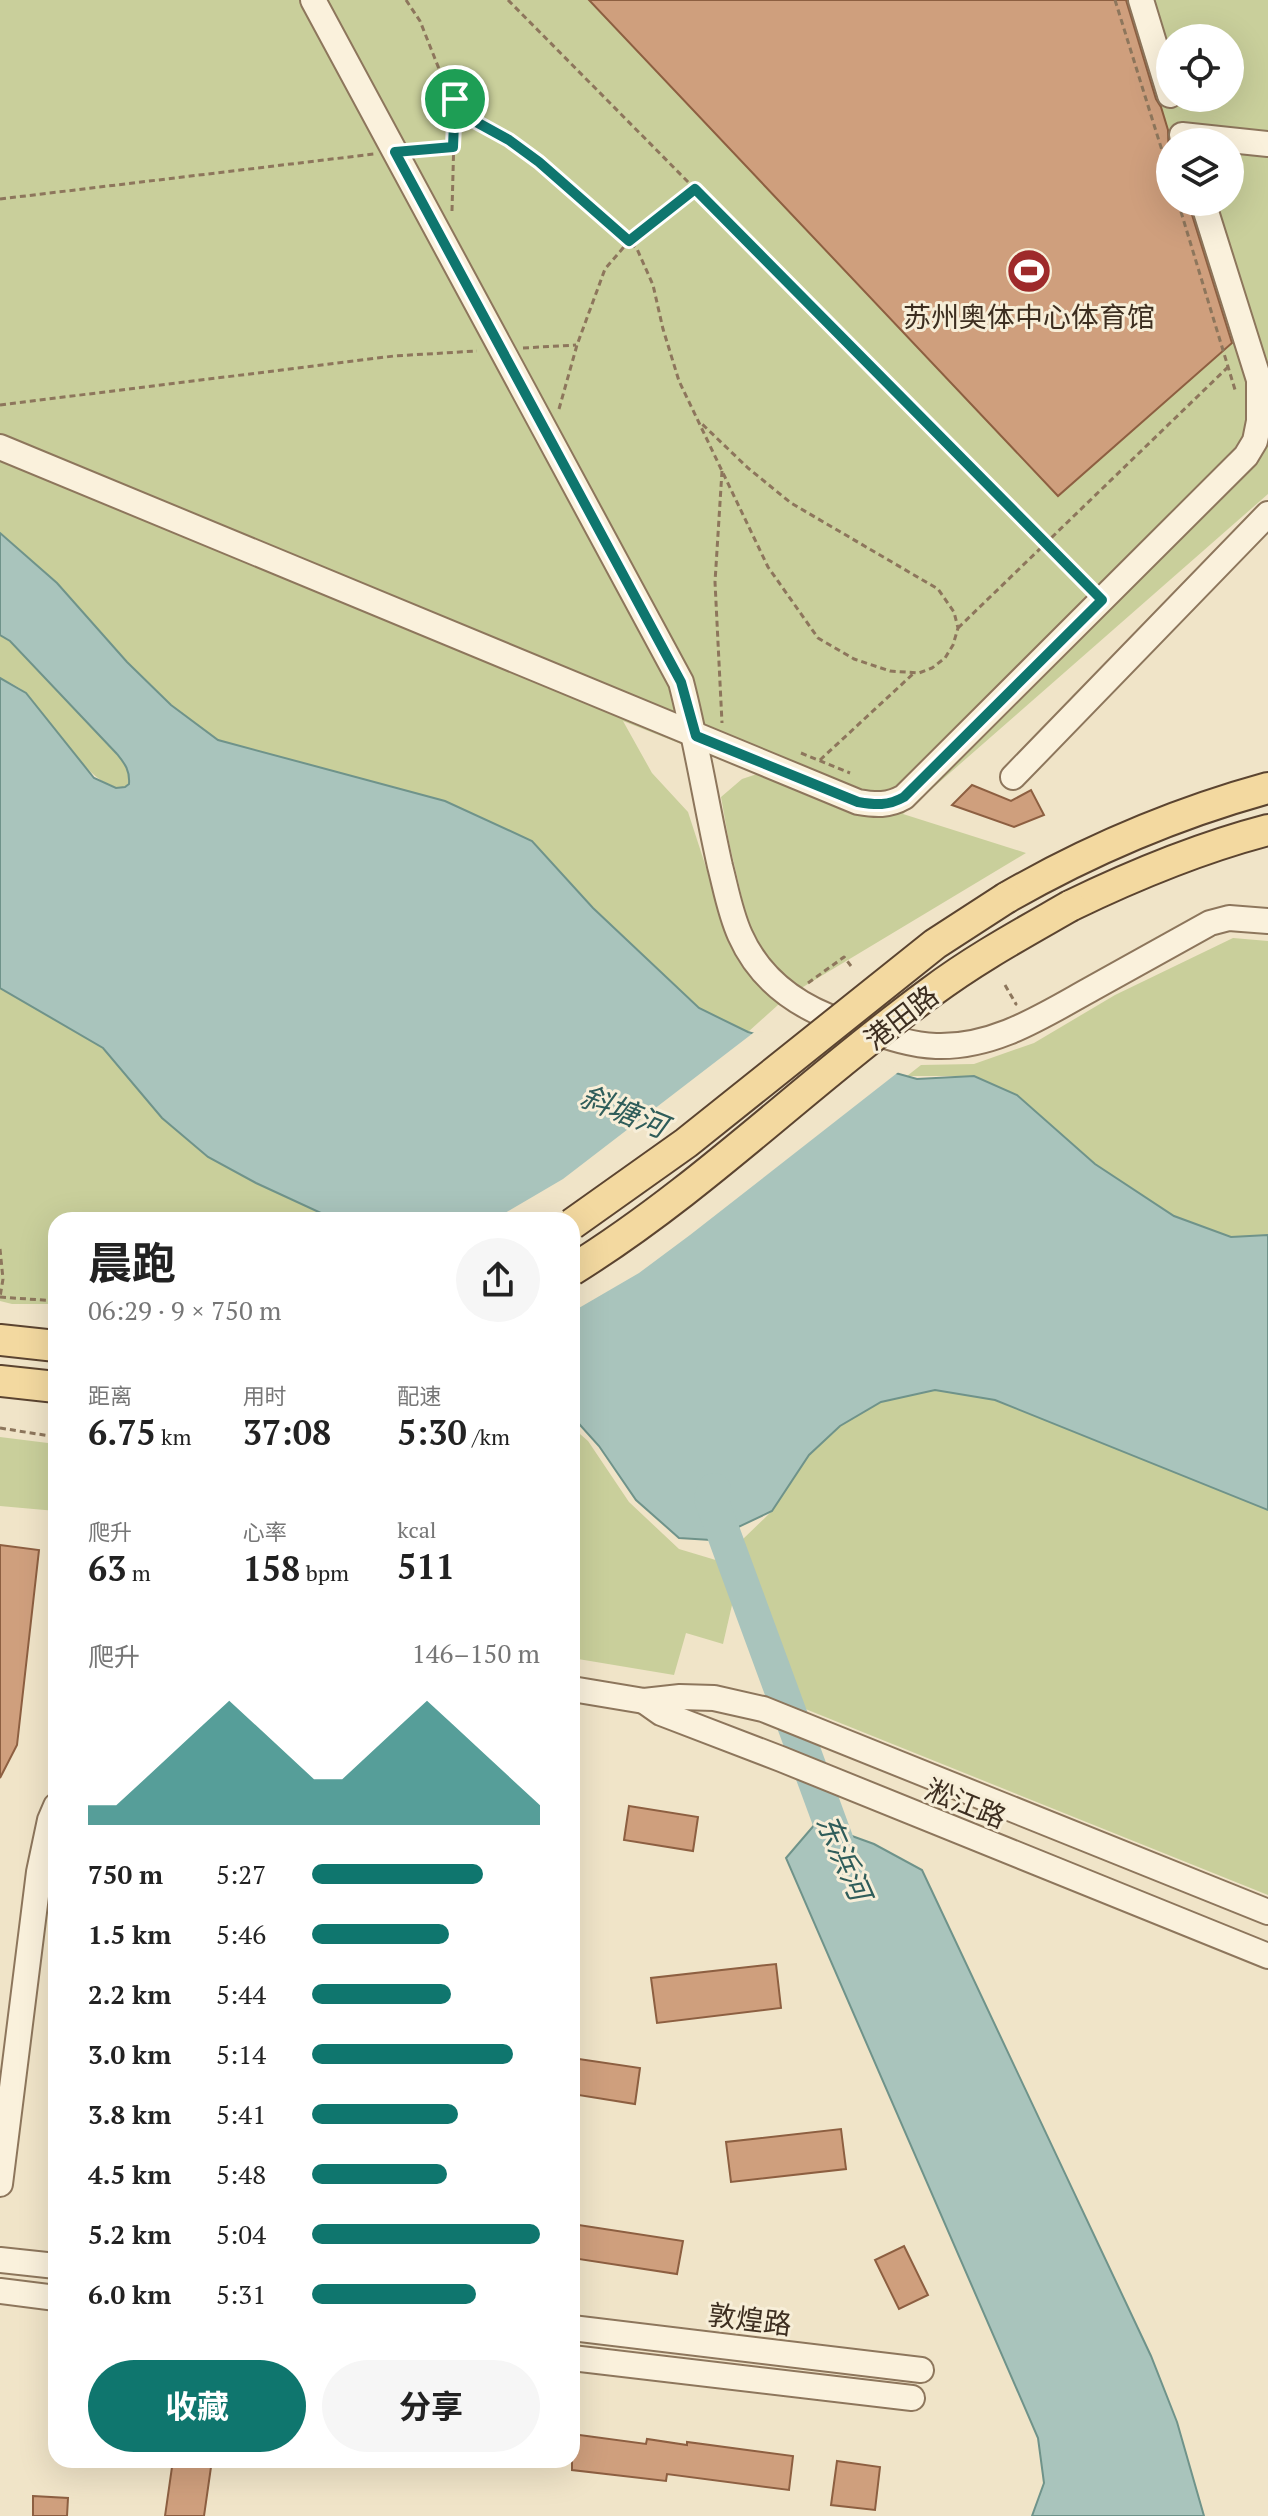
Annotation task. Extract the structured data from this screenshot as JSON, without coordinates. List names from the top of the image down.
{
  "streets": {
    "main road": ["港田路"],
    "street": ["淞江路", "敦煌路"]
  },
  "water": ["斜塘河", "东浜河"],
  "places": {
    "sports": ["苏州奥体中心体育馆"]
  },
  "page": {
    "heading": ["晨跑", "06:29 · 9 × 750 m"],
    "stats": [
      ["距离", "6.75 km"],
      ["用时", "37:08"],
      ["配速", "5:30 /km"],
      ["爬升", "63 m"],
      ["心率", "158 bpm"],
      ["kcal", "511"]
    ],
    "chart": ["爬升", "146–150 m"],
    "list": [
      {
        "name": "750 m",
        "note": "5:27"
      },
      {
        "name": "1.5 km",
        "note": "5:46"
      },
      {
        "name": "2.2 km",
        "note": "5:44"
      },
      {
        "name": "3.0 km",
        "note": "5:14"
      },
      {
        "name": "3.8 km",
        "note": "5:41"
      },
      {
        "name": "4.5 km",
        "note": "5:48"
      },
      {
        "name": "5.2 km",
        "note": "5:04"
      },
      {
        "name": "6.0 km",
        "note": "5:31"
      }
    ],
    "buttons": ["收藏", "分享"]
  }
}
